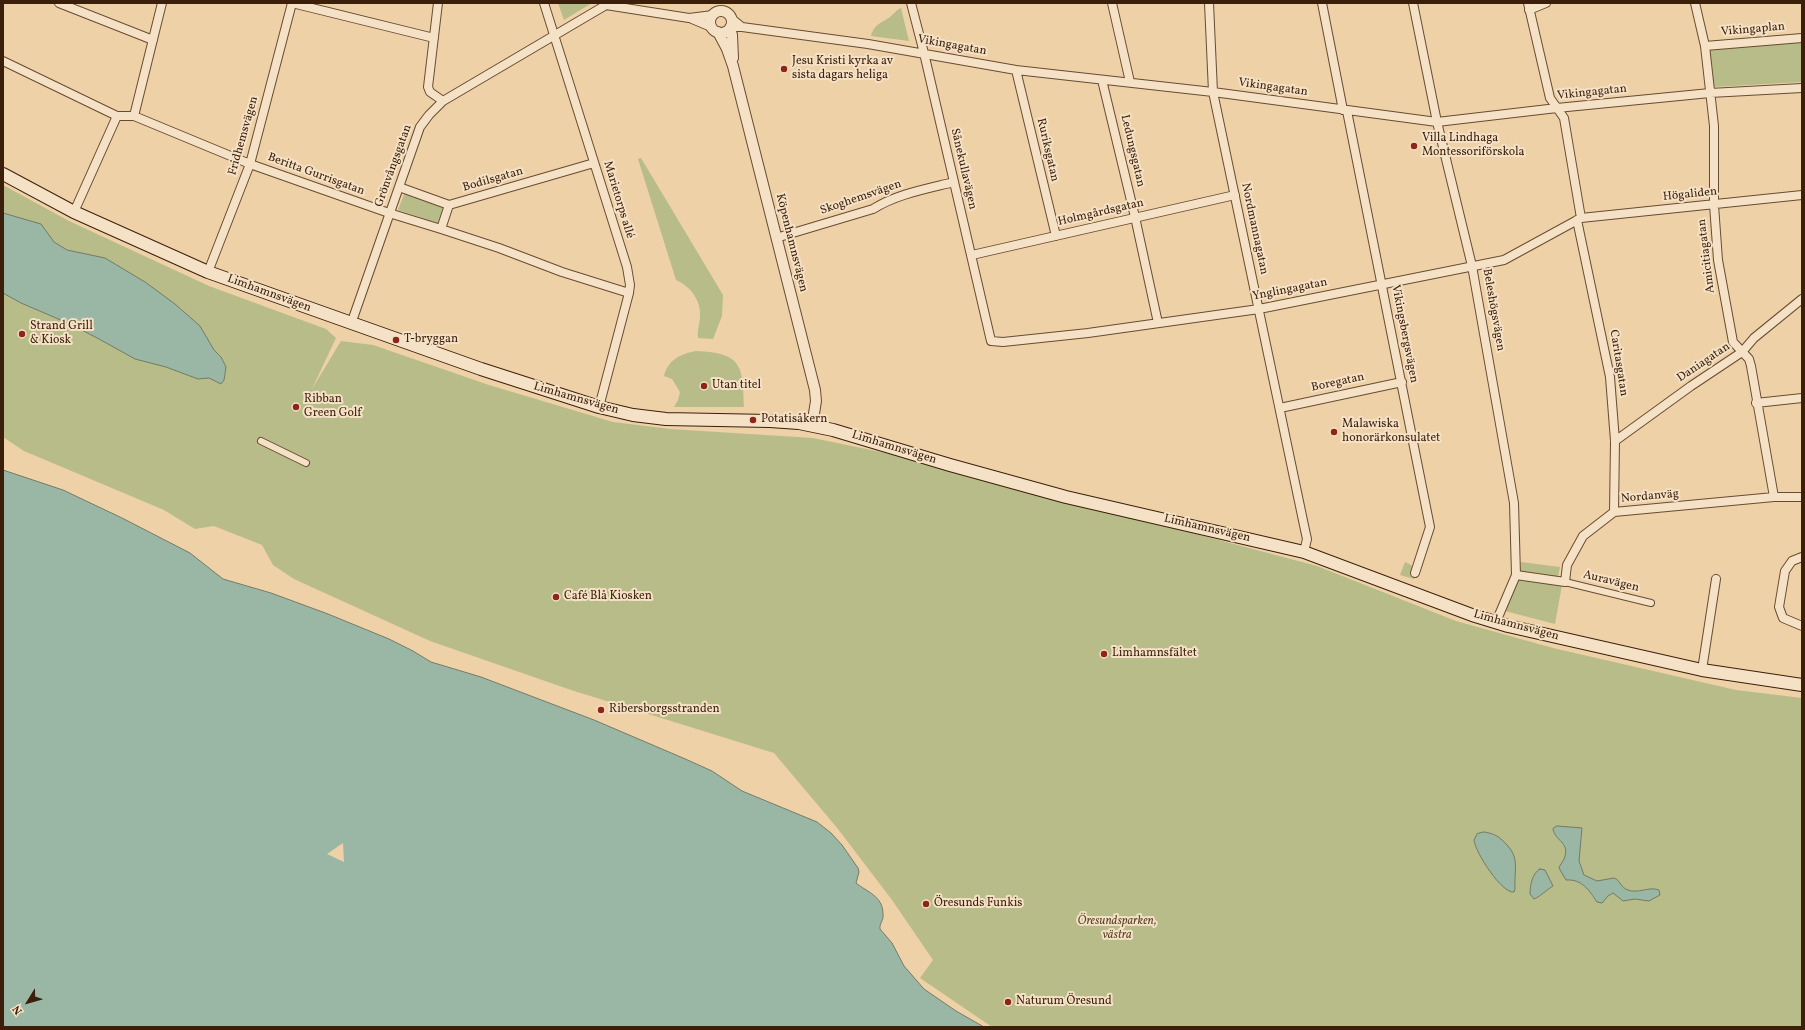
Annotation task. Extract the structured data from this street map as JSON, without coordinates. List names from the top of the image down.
{
  "streets": {
    "main road": ["Limhamnsvägen"],
    "street": [
      "Vikingaplan",
      "Vikingagatan",
      "Fridhemsvägen",
      "Ruriksgatan",
      "Ledungsgatan",
      "Grönvångsgatan",
      "Sånekullavägen",
      "Beritta Gurrisgatan",
      "Bodilsgatan",
      "Högaliden",
      "Skoghemsvägen",
      "Marietorps allé",
      "Holmgårdsgatan",
      "Nordmannagatan",
      "Köpenhamnsvägen",
      "Amicitiagatan",
      "Ynglingagatan",
      "Beleshögsvägen",
      "Vikingsbergsvägen",
      "Caritasgatan",
      "Daniagatan",
      "Boregatan",
      "Nordanväg",
      "Auravägen"
    ]
  },
  "crossings": [
    ["Vikingaplan", "Amicitiagatan"],
    ["Vikingagatan", "Ruriksgatan"],
    ["Vikingagatan", "Ledungsgatan"],
    ["Vikingagatan", "Sånekullavägen"],
    ["Vikingagatan", "Nordmannagatan"],
    ["Vikingagatan", "Köpenhamnsvägen"],
    ["Vikingagatan", "Amicitiagatan"],
    ["Vikingagatan", "Beleshögsvägen"],
    ["Vikingagatan", "Vikingsbergsvägen"],
    ["Vikingagatan", "Caritasgatan"],
    ["Fridhemsvägen", "Beritta Gurrisgatan"],
    ["Fridhemsvägen", "Limhamnsvägen"],
    ["Ruriksgatan", "Holmgårdsgatan"],
    ["Ledungsgatan", "Holmgårdsgatan"],
    ["Ledungsgatan", "Ynglingagatan"],
    ["Grönvångsgatan", "Beritta Gurrisgatan"],
    ["Grönvångsgatan", "Marietorps allé"],
    ["Grönvångsgatan", "Limhamnsvägen"],
    ["Sånekullavägen", "Skoghemsvägen"],
    ["Sånekullavägen", "Holmgårdsgatan"],
    ["Sånekullavägen", "Ynglingagatan"],
    ["Beritta Gurrisgatan", "Marietorps allé"],
    ["Bodilsgatan", "Marietorps allé"],
    ["Högaliden", "Amicitiagatan"],
    ["Högaliden", "Ynglingagatan"],
    ["Högaliden", "Caritasgatan"],
    ["Skoghemsvägen", "Köpenhamnsvägen"],
    ["Marietorps allé", "Limhamnsvägen"],
    ["Holmgårdsgatan", "Nordmannagatan"],
    ["Nordmannagatan", "Ynglingagatan"],
    ["Nordmannagatan", "Limhamnsvägen"],
    ["Nordmannagatan", "Boregatan"],
    ["Köpenhamnsvägen", "Limhamnsvägen"],
    ["Amicitiagatan", "Daniagatan"],
    ["Amicitiagatan", "Nordanväg"],
    ["Ynglingagatan", "Beleshögsvägen"],
    ["Ynglingagatan", "Vikingsbergsvägen"],
    ["Ynglingagatan", "Caritasgatan"],
    ["Limhamnsvägen", "Beleshögsvägen"],
    ["Vikingsbergsvägen", "Boregatan"],
    ["Caritasgatan", "Daniagatan"],
    ["Caritasgatan", "Nordanväg"],
    ["Nordanväg", "Auravägen"]
  ],
  "parks": ["Öresundsparken, västra"],
  "places": [
    "Jesu Kristi kyrka av sista dagars heliga",
    "Villa Lindhaga Montessoriförskola",
    "Strand Grill & Kiosk",
    "T-bryggan",
    "Utan titel",
    "Ribban Green Golf",
    "Potatisåkern",
    "Malawiska honorärkonsulatet",
    "Café Blå Kiosken",
    "Limhamnsfältet",
    "Ribersborgsstranden",
    "Öresunds Funkis",
    "Naturum Öresund"
  ],
  "north": "bottom left"
}
